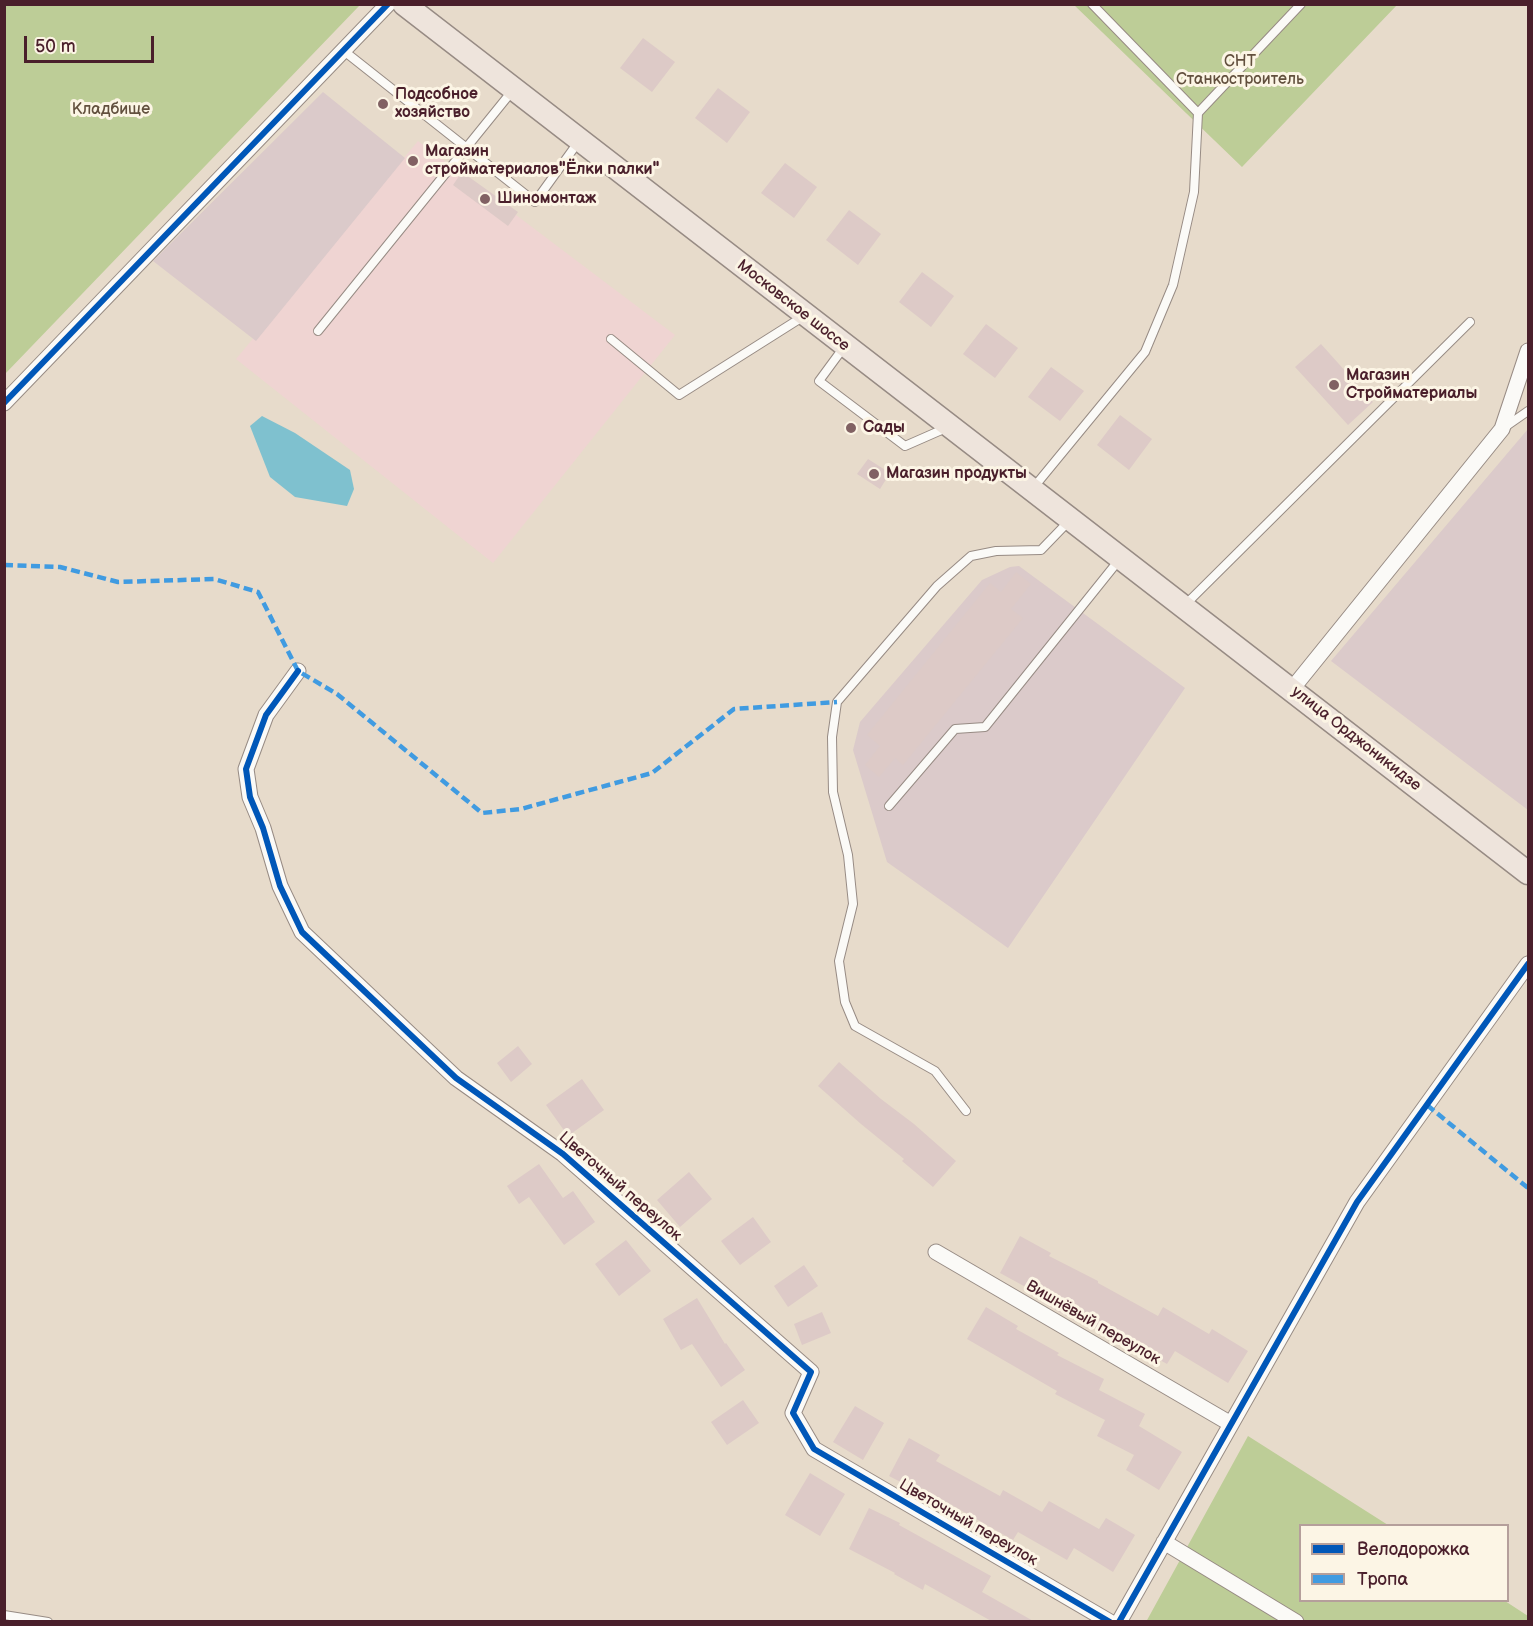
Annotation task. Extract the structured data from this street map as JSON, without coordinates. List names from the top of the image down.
{
  "streets": {
    "main road": ["Московское шоссе", "улица Орджоникидзе"],
    "street": ["Цветочный переулок", "Вишнёвый переулок"]
  },
  "crossings": [
    ["Московское шоссе", "улица Орджоникидзе"]
  ],
  "parks": ["СНТ Станкостроитель", "Кладбище"],
  "places": [
    "Подсобное хозяйство",
    "Магазин стройматериалов\"Ёлки палки\"",
    "Шиномонтаж",
    "Магазин Стройматериалы",
    "Сады",
    "Магазин продукты"
  ],
  "legend": ["Велодорожка", "Тропа"],
  "scale_bar": "50 m"
}
